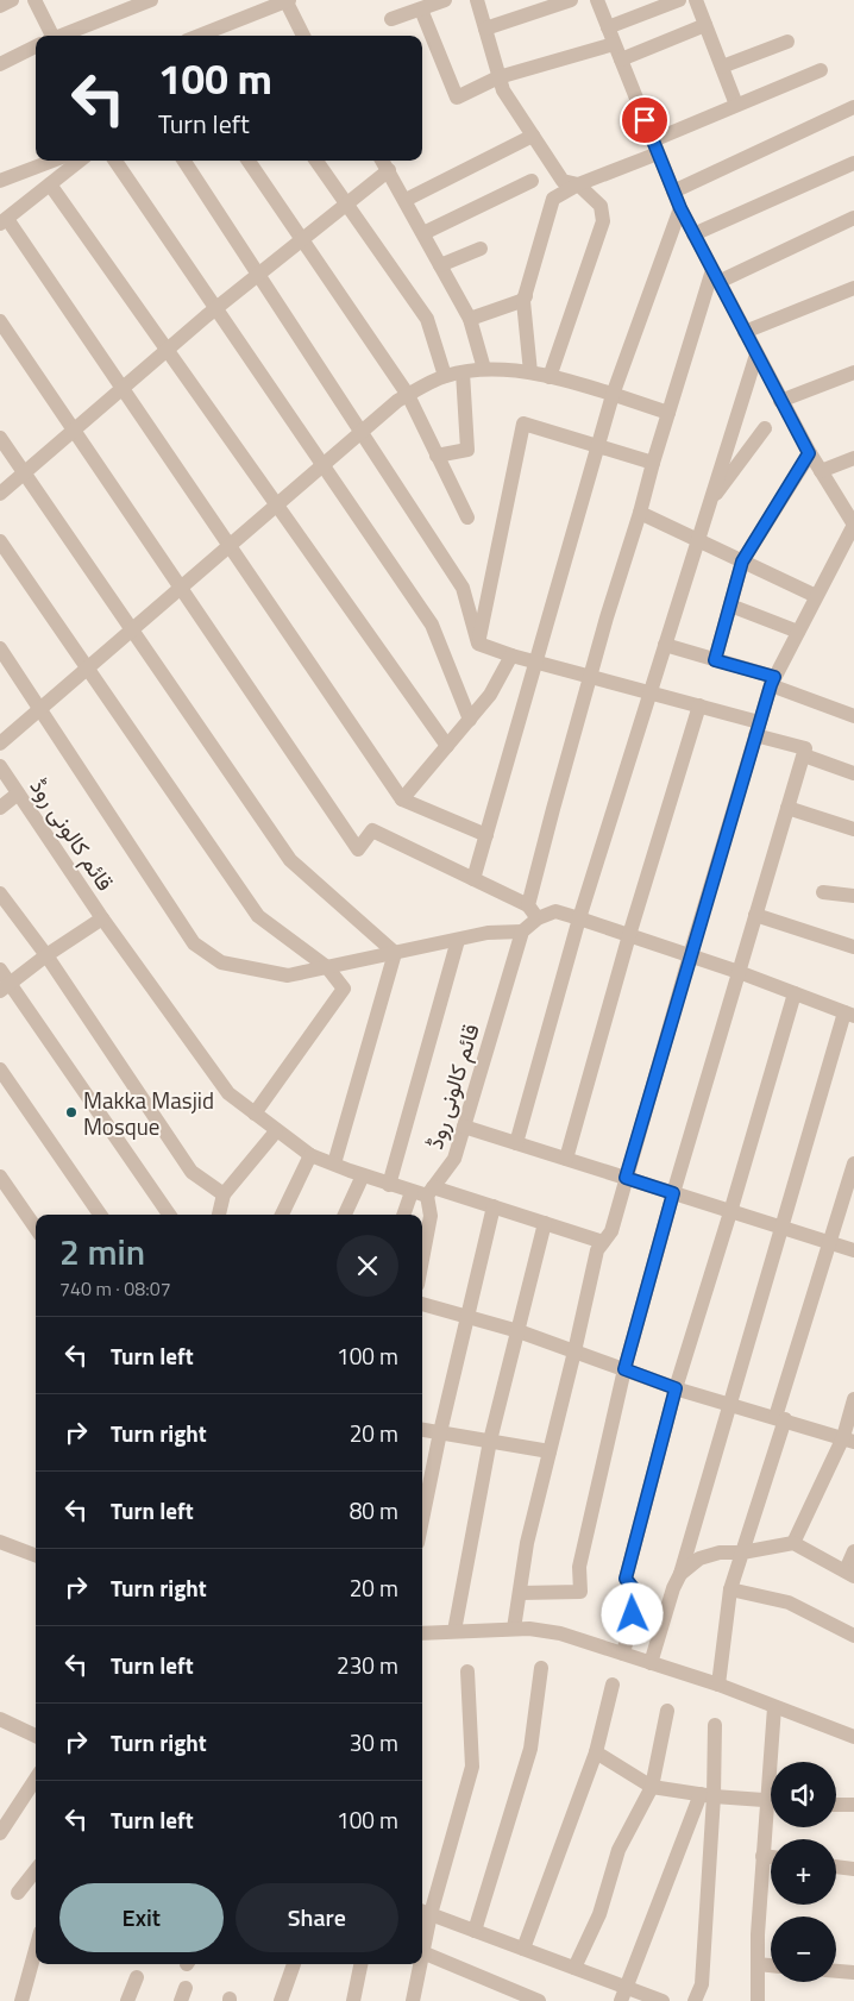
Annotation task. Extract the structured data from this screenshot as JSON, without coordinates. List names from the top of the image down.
{
  "streets": {
    "street": ["قائم کالونی روڈ"]
  },
  "places": ["Makka Masjid Mosque"],
  "page": {
    "turn": ["100 m", "Turn left"],
    "heading": ["2 min", "740 m · 08:07"],
    "list": [
      {
        "name": "Turn left",
        "value": "100 m"
      },
      {
        "name": "Turn right",
        "value": "20 m"
      },
      {
        "name": "Turn left",
        "value": "80 m"
      },
      {
        "name": "Turn right",
        "value": "20 m"
      },
      {
        "name": "Turn left",
        "value": "230 m"
      },
      {
        "name": "Turn right",
        "value": "30 m"
      },
      {
        "name": "Turn left",
        "value": "100 m"
      }
    ],
    "map_buttons": ["+", "−"],
    "buttons": ["Exit", "Share"]
  }
}
